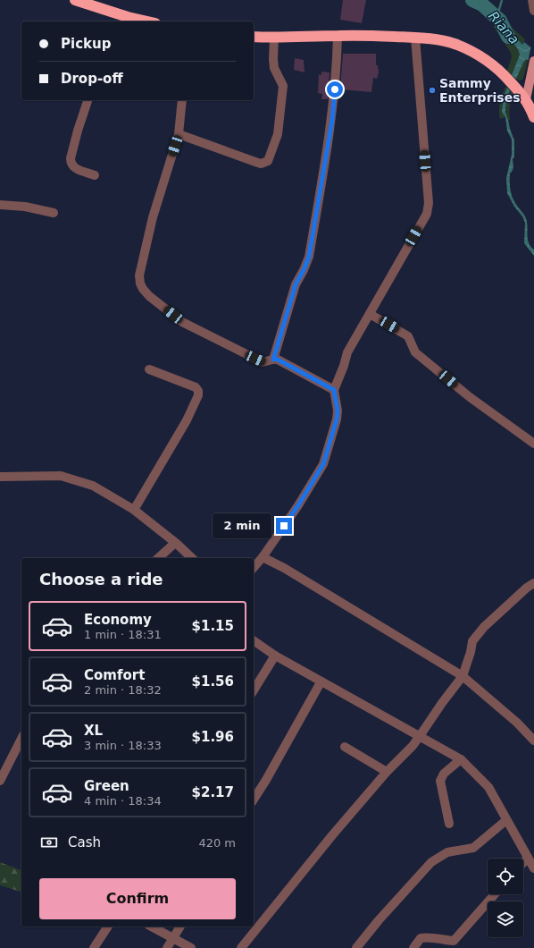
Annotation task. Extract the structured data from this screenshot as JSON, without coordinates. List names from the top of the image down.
{
  "water": ["Riana"],
  "places": ["Sammy Enterprises"],
  "page": {
    "banner": ["Pickup", "Drop-off"],
    "bubble": "2 min",
    "heading": "Choose a ride",
    "list": [
      {
        "name": "Economy",
        "note": "1 min · 18:31",
        "value": "$1.15"
      },
      {
        "name": "Comfort",
        "note": "2 min · 18:32",
        "value": "$1.56"
      },
      {
        "name": "XL",
        "note": "3 min · 18:33",
        "value": "$1.96"
      },
      {
        "name": "Green",
        "note": "4 min · 18:34",
        "value": "$2.17"
      }
    ],
    "pay": ["Cash", "420 m"],
    "buttons": "Confirm"
  }
}
